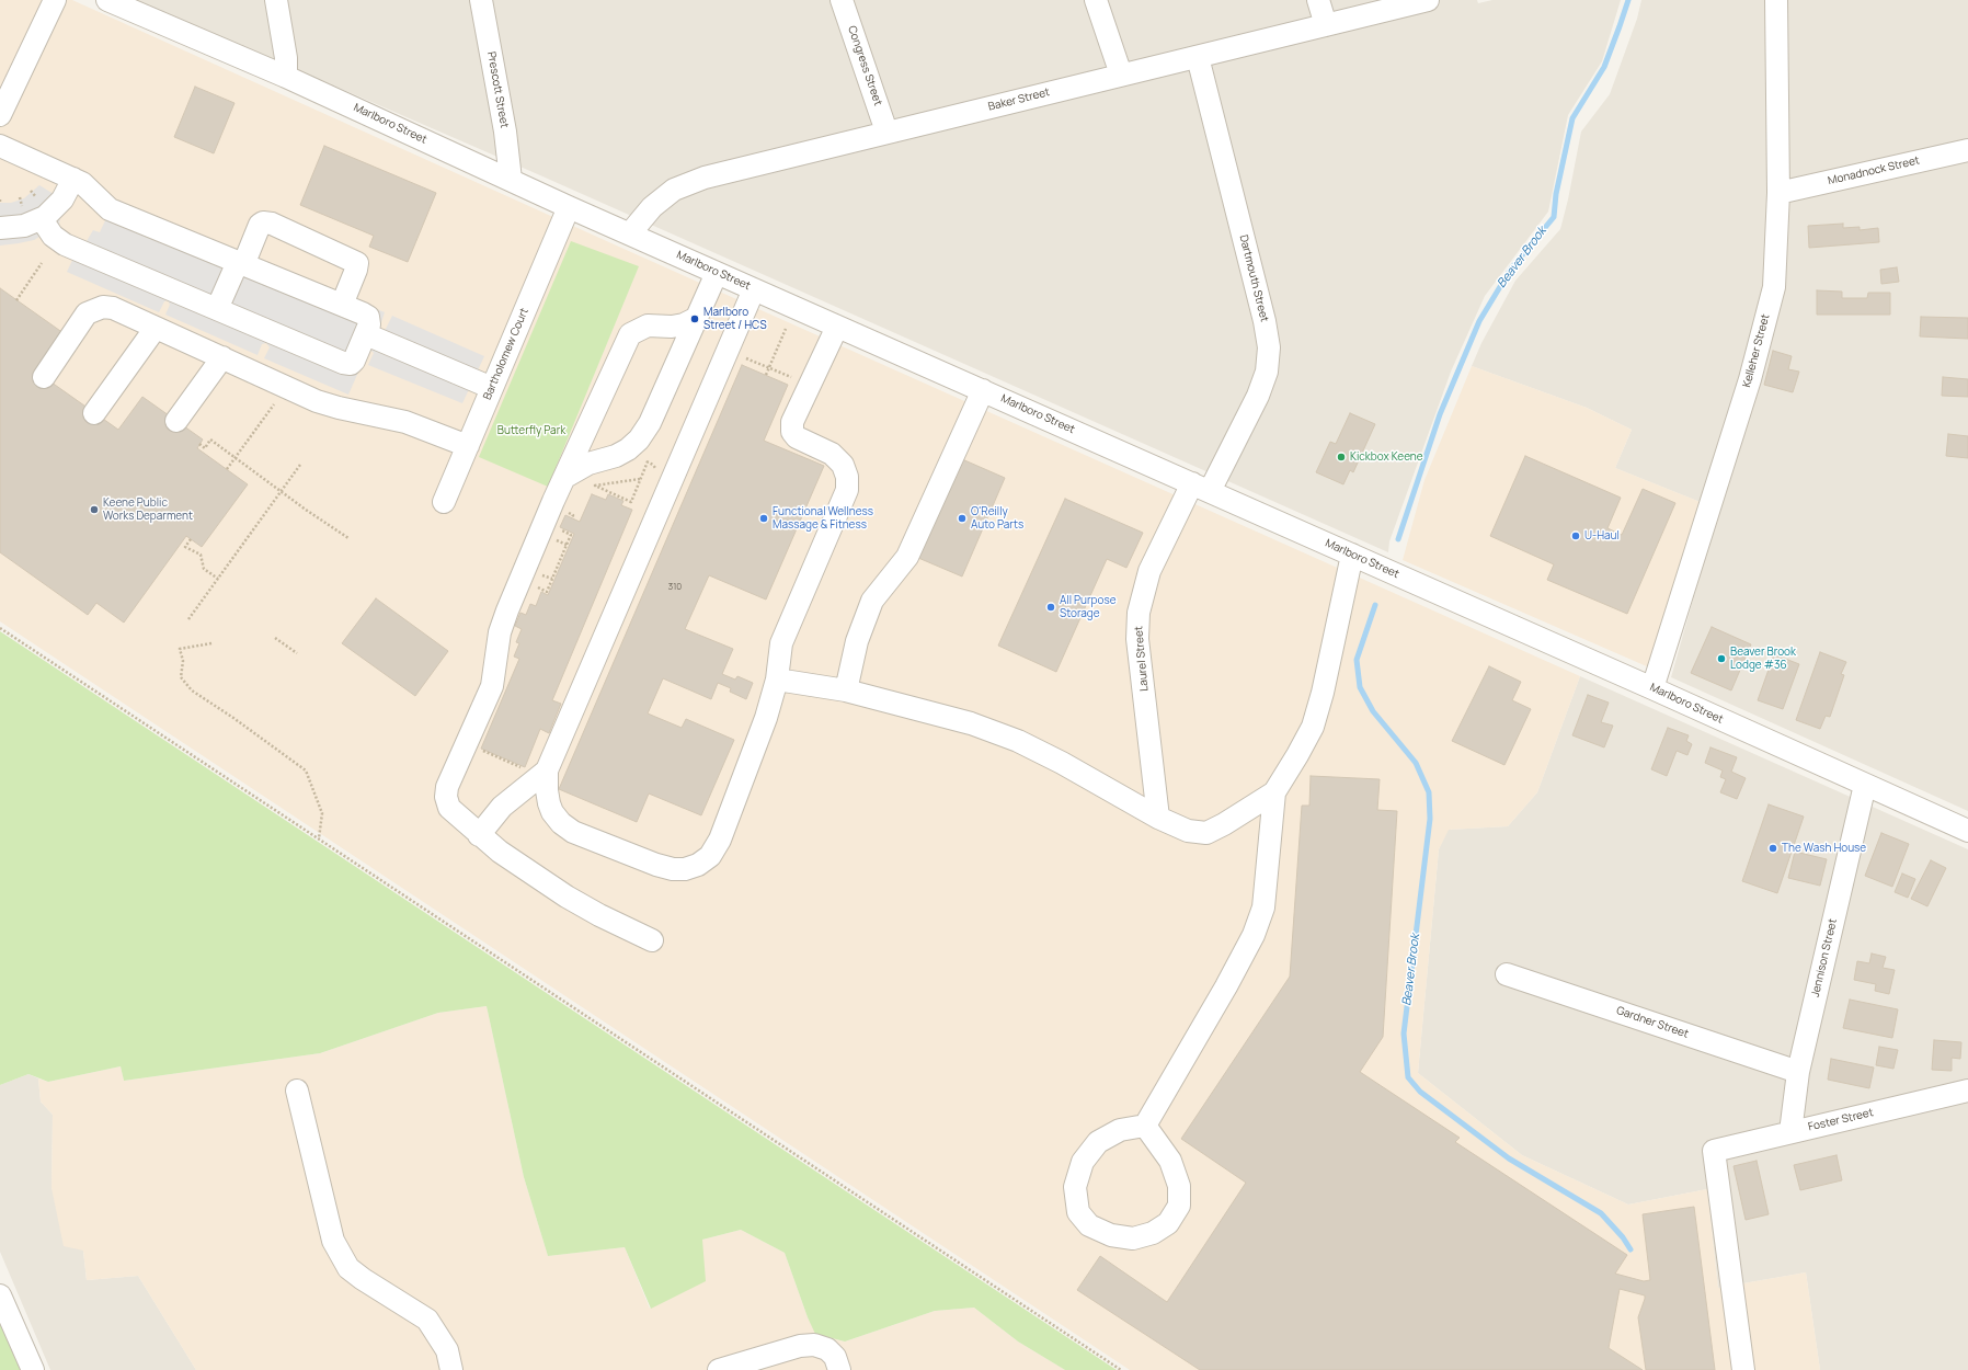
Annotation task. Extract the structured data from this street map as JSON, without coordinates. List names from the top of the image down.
{
  "streets": {
    "street": [
      "Congress Street",
      "Prescott Street",
      "Baker Street",
      "Marlboro Street",
      "Monadnock Street",
      "Dartmouth Street",
      "Kelleher Street",
      "Bartholomew Court",
      "Laurel Street",
      "Jennison Street",
      "Gardner Street",
      "Foster Street"
    ]
  },
  "crossings": [
    ["Congress Street", "Baker Street"],
    ["Prescott Street", "Marlboro Street"],
    ["Baker Street", "Marlboro Street"],
    ["Baker Street", "Dartmouth Street"],
    ["Marlboro Street", "Dartmouth Street"],
    ["Marlboro Street", "Kelleher Street"],
    ["Marlboro Street", "Bartholomew Court"],
    ["Marlboro Street", "Laurel Street"],
    ["Marlboro Street", "Jennison Street"],
    ["Monadnock Street", "Kelleher Street"],
    ["Dartmouth Street", "Laurel Street"],
    ["Jennison Street", "Gardner Street"],
    ["Jennison Street", "Foster Street"]
  ],
  "water": ["Beaver Brook"],
  "parks": ["Butterfly Park"],
  "places": [
    "Marlboro Street / HCS",
    "Kickbox Keene",
    "Keene Public Works Deparment",
    "Functional Wellness Massage & Fitness",
    "O'Reilly Auto Parts",
    "U-Haul",
    "All Purpose Storage",
    "Beaver Brook Lodge #36",
    "The Wash House"
  ],
  "house_numbers": ["310"]
}
